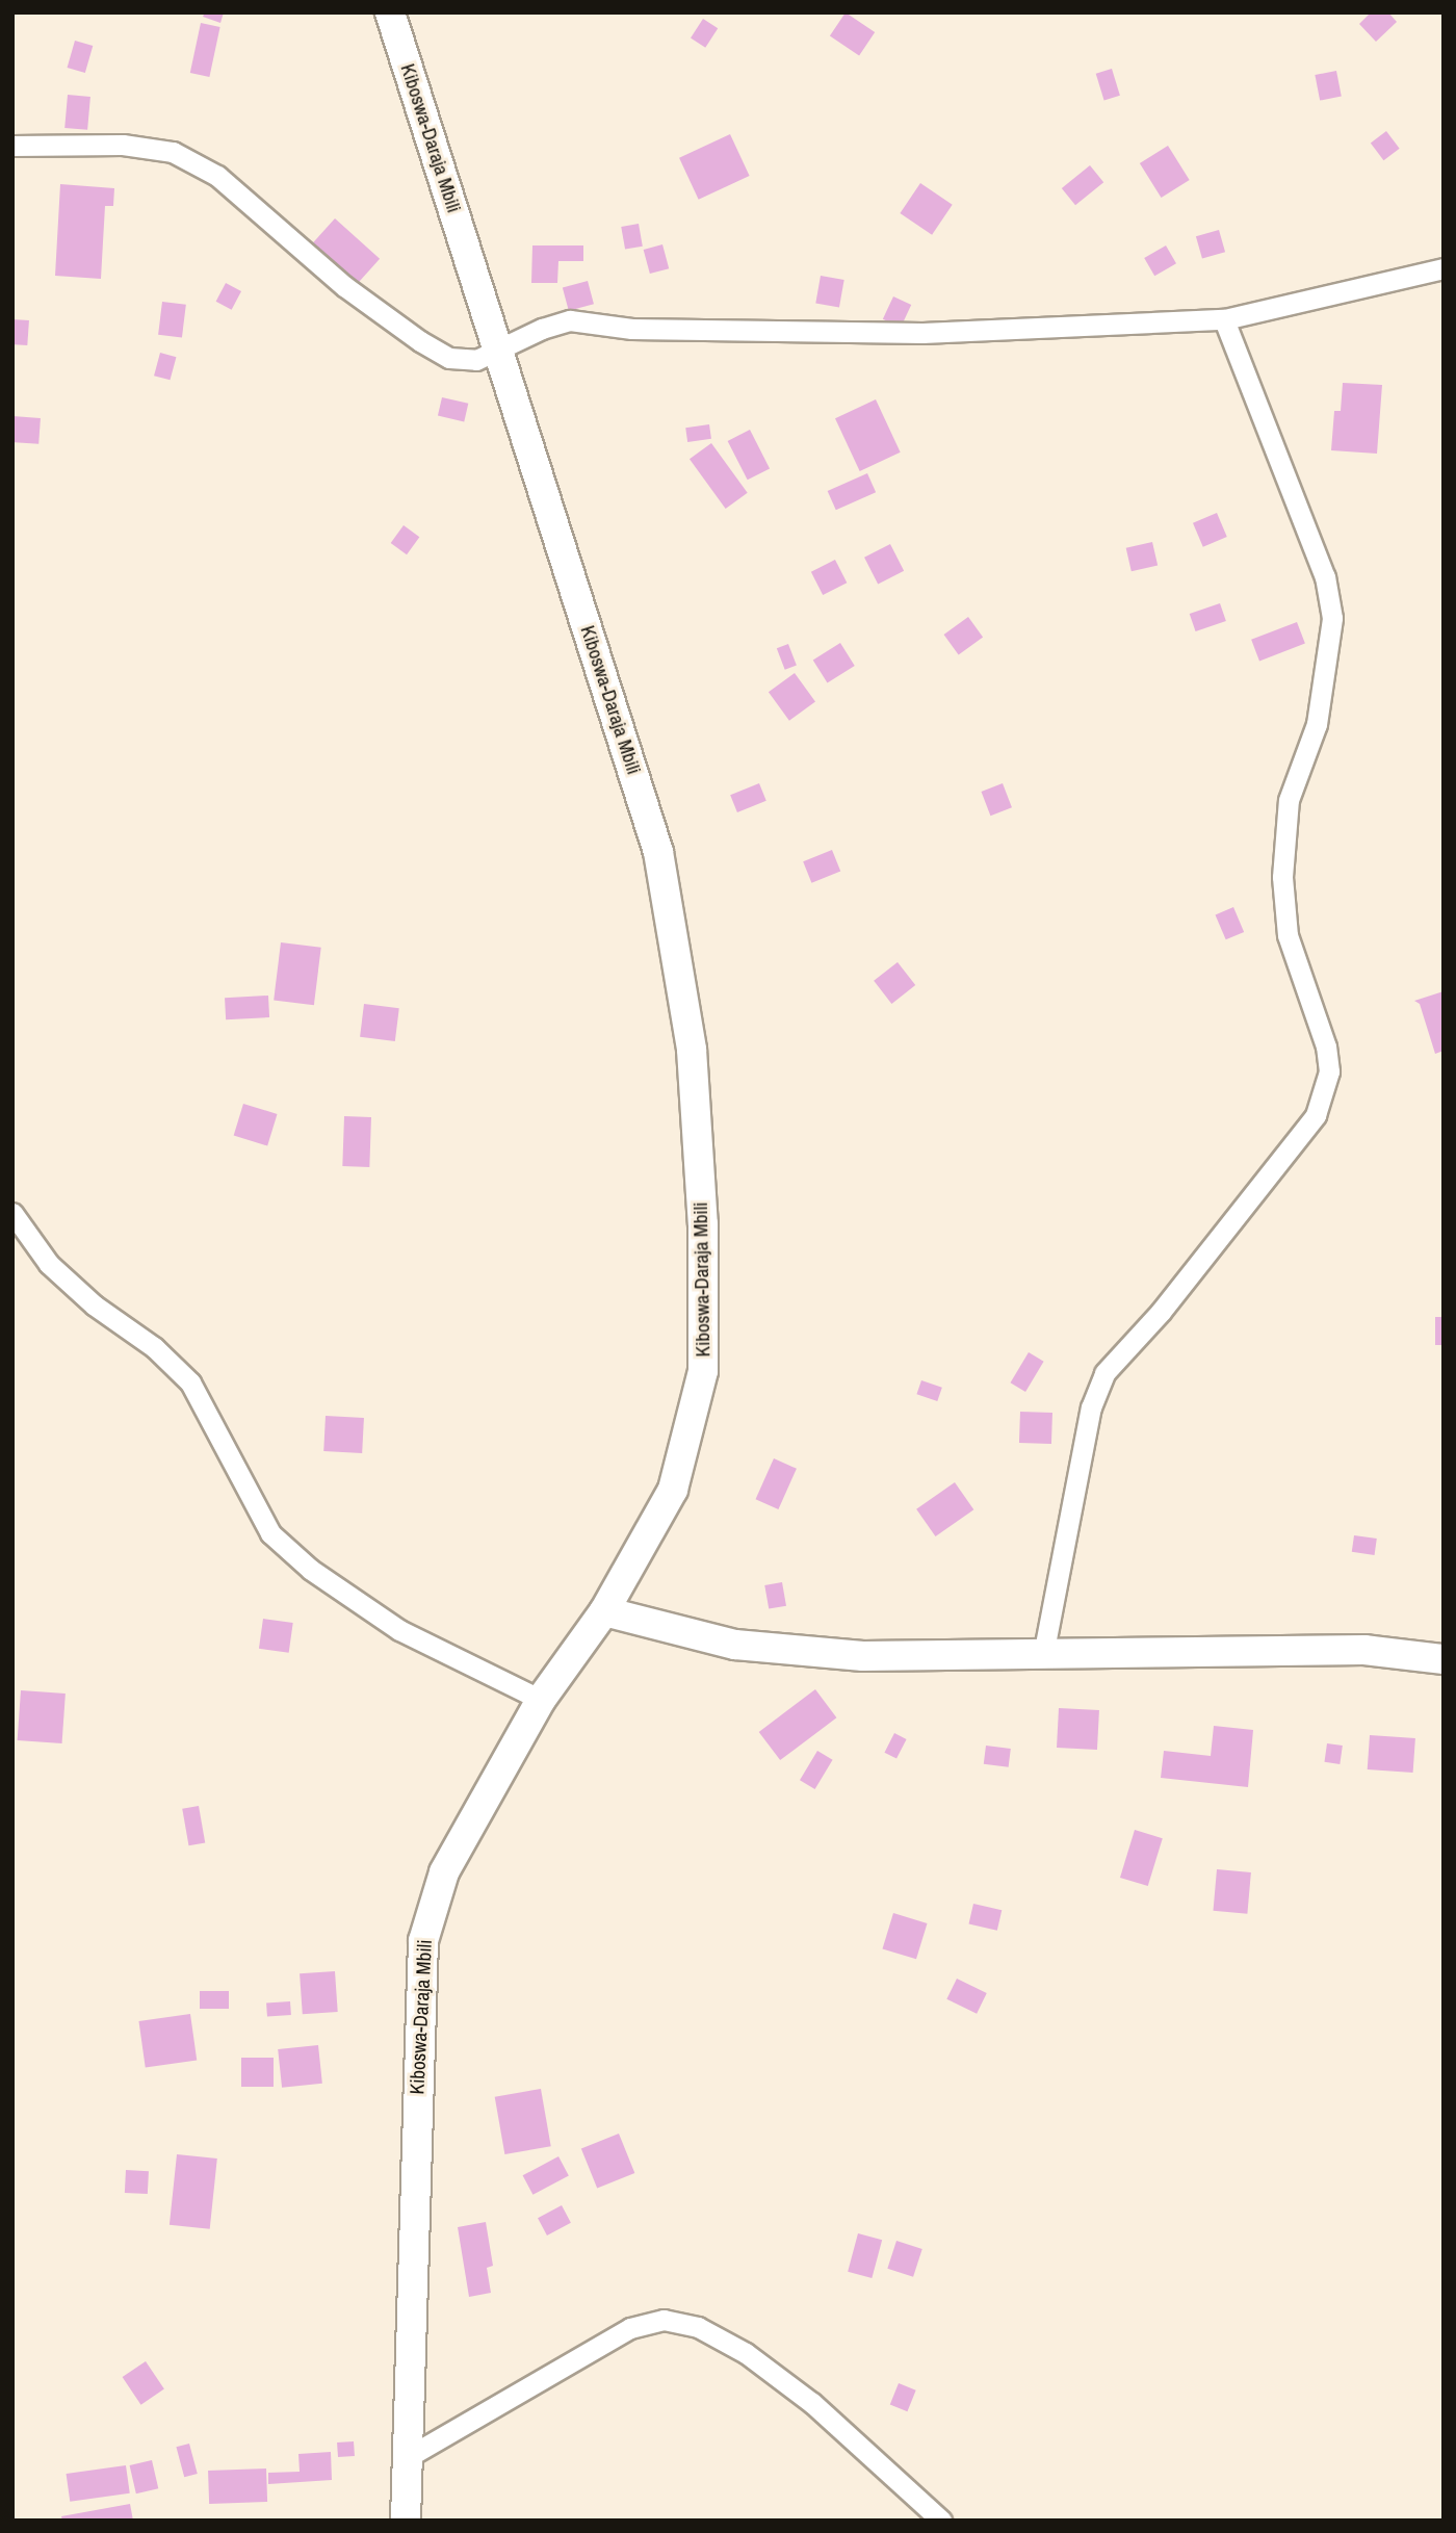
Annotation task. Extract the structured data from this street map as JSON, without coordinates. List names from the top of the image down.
{
  "streets": {
    "main road": ["Kiboswa-Daraja Mbili"]
  }
}
